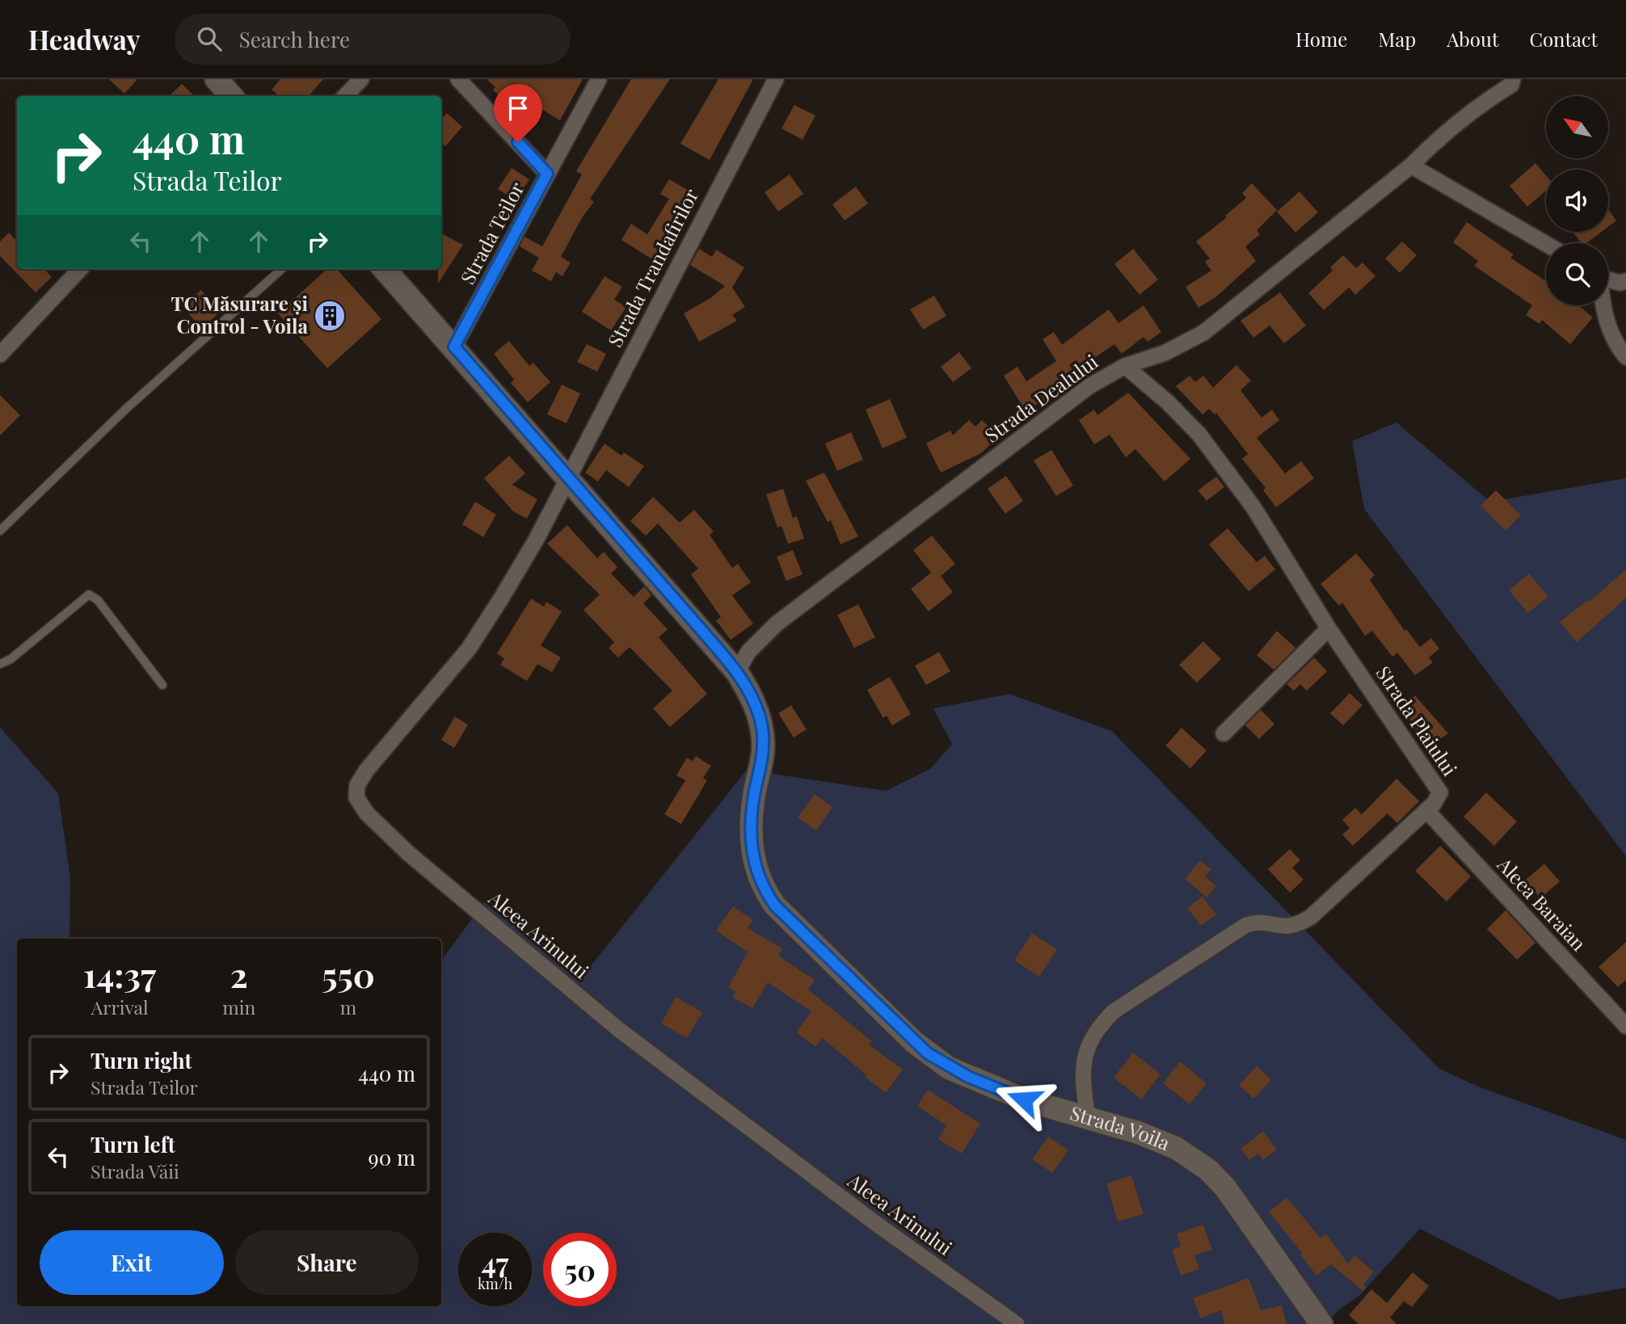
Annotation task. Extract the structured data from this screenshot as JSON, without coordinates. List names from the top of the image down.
{
  "streets": {
    "main road": ["Strada Voila"],
    "street": [
      "Strada Teilor",
      "Strada Trandafirilor",
      "Strada Dealului",
      "Strada Plaiului",
      "Aleea Baraian",
      "Aleea Arinului"
    ]
  },
  "crossings": [
    ["Strada Teilor", "Strada Voila"],
    ["Strada Trandafirilor", "Aleea Arinului"],
    ["Strada Trandafirilor", "Strada Voila"],
    ["Strada Dealului", "Strada Plaiului"],
    ["Strada Dealului", "Strada Voila"],
    ["Strada Plaiului", "Aleea Baraian"],
    ["Strada Plaiului", "Strada Voila"],
    ["Aleea Arinului", "Strada Voila"]
  ],
  "places": {
    "building": ["TC Măsurare și Control - Voila"]
  },
  "north": "top left",
  "page": {
    "header": "Headway",
    "search": "Search here",
    "nav": [
      "Home",
      "Map",
      "About",
      "Contact"
    ],
    "turn": ["440 m", "Strada Teilor"],
    "eta": [
      "14:37",
      "Arrival",
      "2",
      "min",
      "550",
      "m"
    ],
    "list": [
      {
        "name": "Turn right",
        "note": "Strada Teilor",
        "value": "440 m"
      },
      {
        "name": "Turn left",
        "note": "Strada Văii",
        "value": "90 m"
      }
    ],
    "buttons": ["Exit", "Share"],
    "speed": "47 km/h",
    "limit": "50"
  }
}
